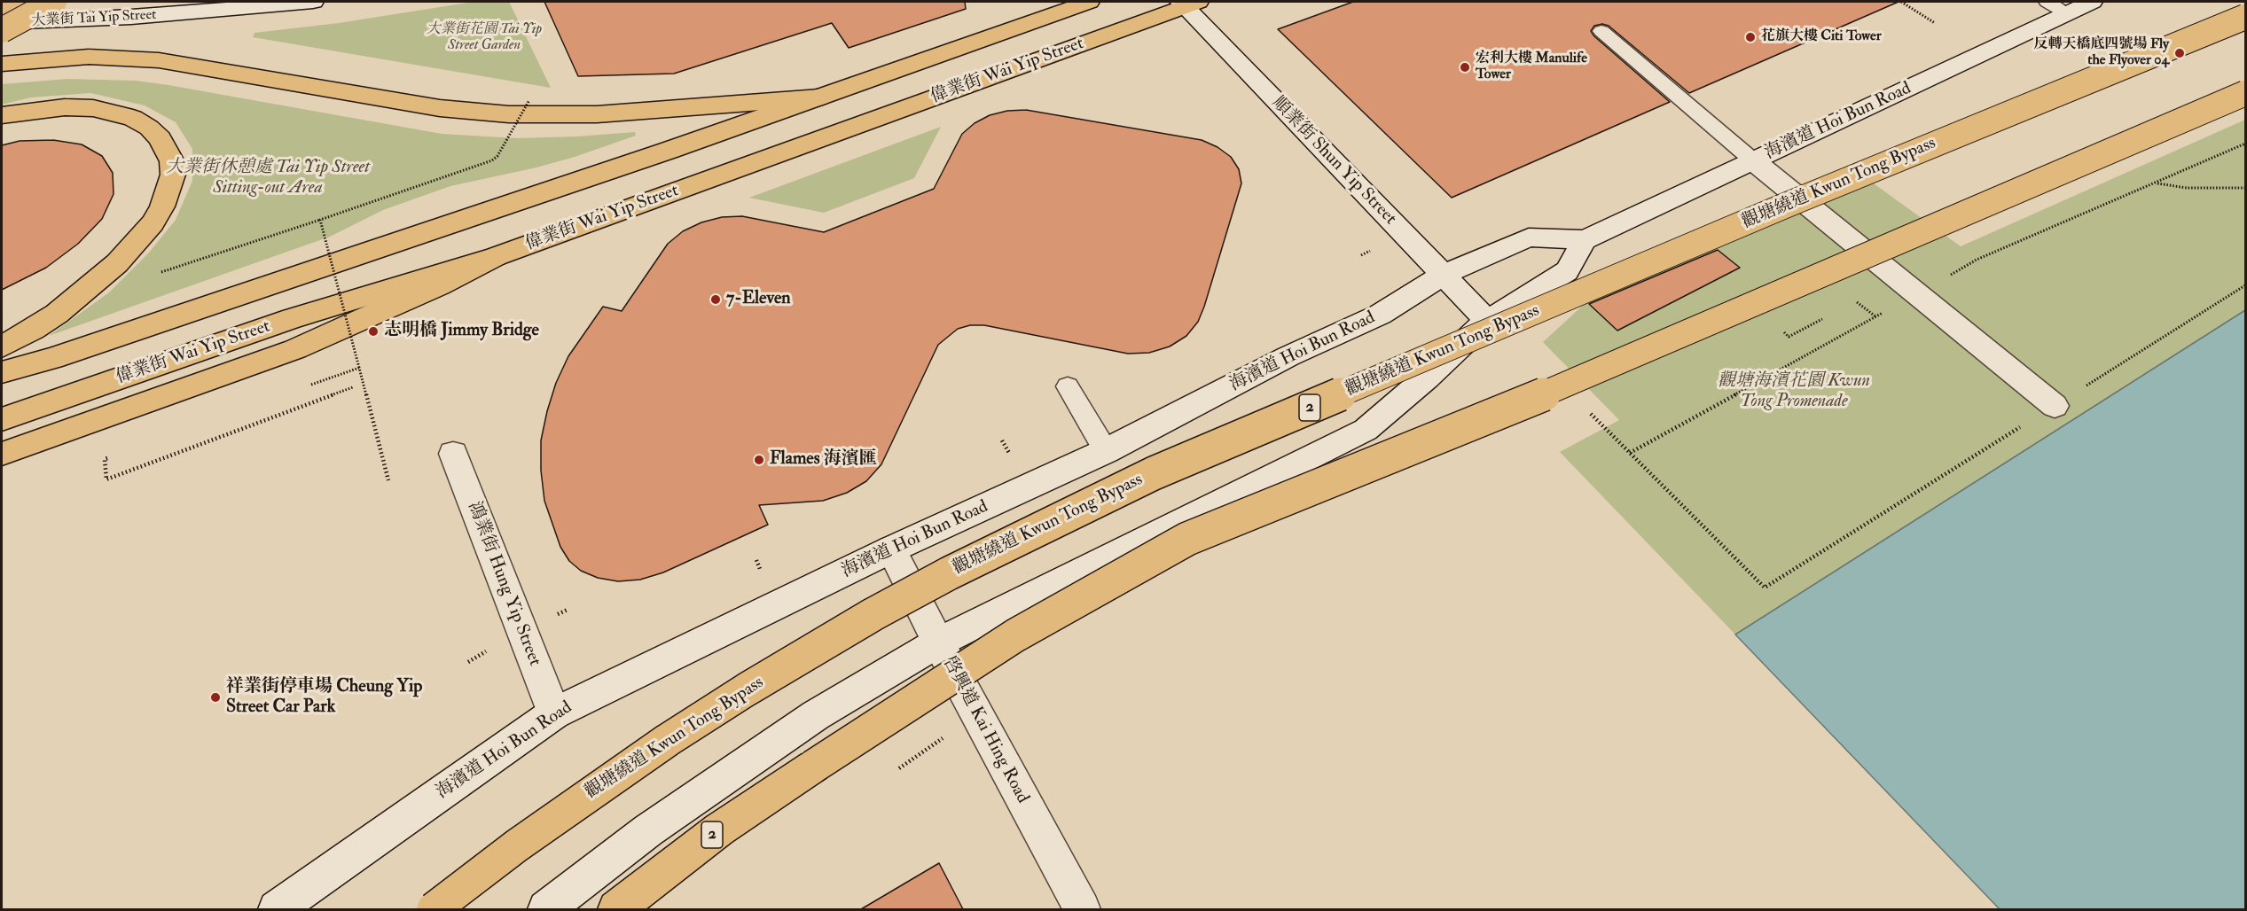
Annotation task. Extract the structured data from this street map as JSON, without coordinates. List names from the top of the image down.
{
  "streets": {
    "main road": [
      "大業街 Tai Yip Street",
      "偉業街 Wai Yip Street",
      "海濱道 Hoi Bun Road",
      "順業街 Shun Yip Street",
      "觀塘繞道 Kwun Tong Bypass",
      "2",
      "鴻業街 Hung Yip Street",
      "啓興道 Kai Hing Road"
    ]
  },
  "crossings": [
    ["偉業街 Wai Yip Street", "順業街 Shun Yip Street"],
    ["海濱道 Hoi Bun Road", "順業街 Shun Yip Street"],
    ["海濱道 Hoi Bun Road", "鴻業街 Hung Yip Street"],
    ["海濱道 Hoi Bun Road", "啓興道 Kai Hing Road"]
  ],
  "parks": ["大業街花園 Tai Yip Street Garden", "大業街休憩處 Tai Yip Street Sitting-out Area", "觀塘海濱花園 Kwun Tong Promenade"],
  "places": [
    "花旗大樓 Citi Tower",
    "反轉天橋底四號場 Fly the Flyover 04",
    "宏利大樓 Manulife Tower",
    "7-Eleven",
    "志明橋 Jimmy Bridge",
    "Flames 海濱匯",
    "祥業街停車場 Cheung Yip Street Car Park"
  ]
}
